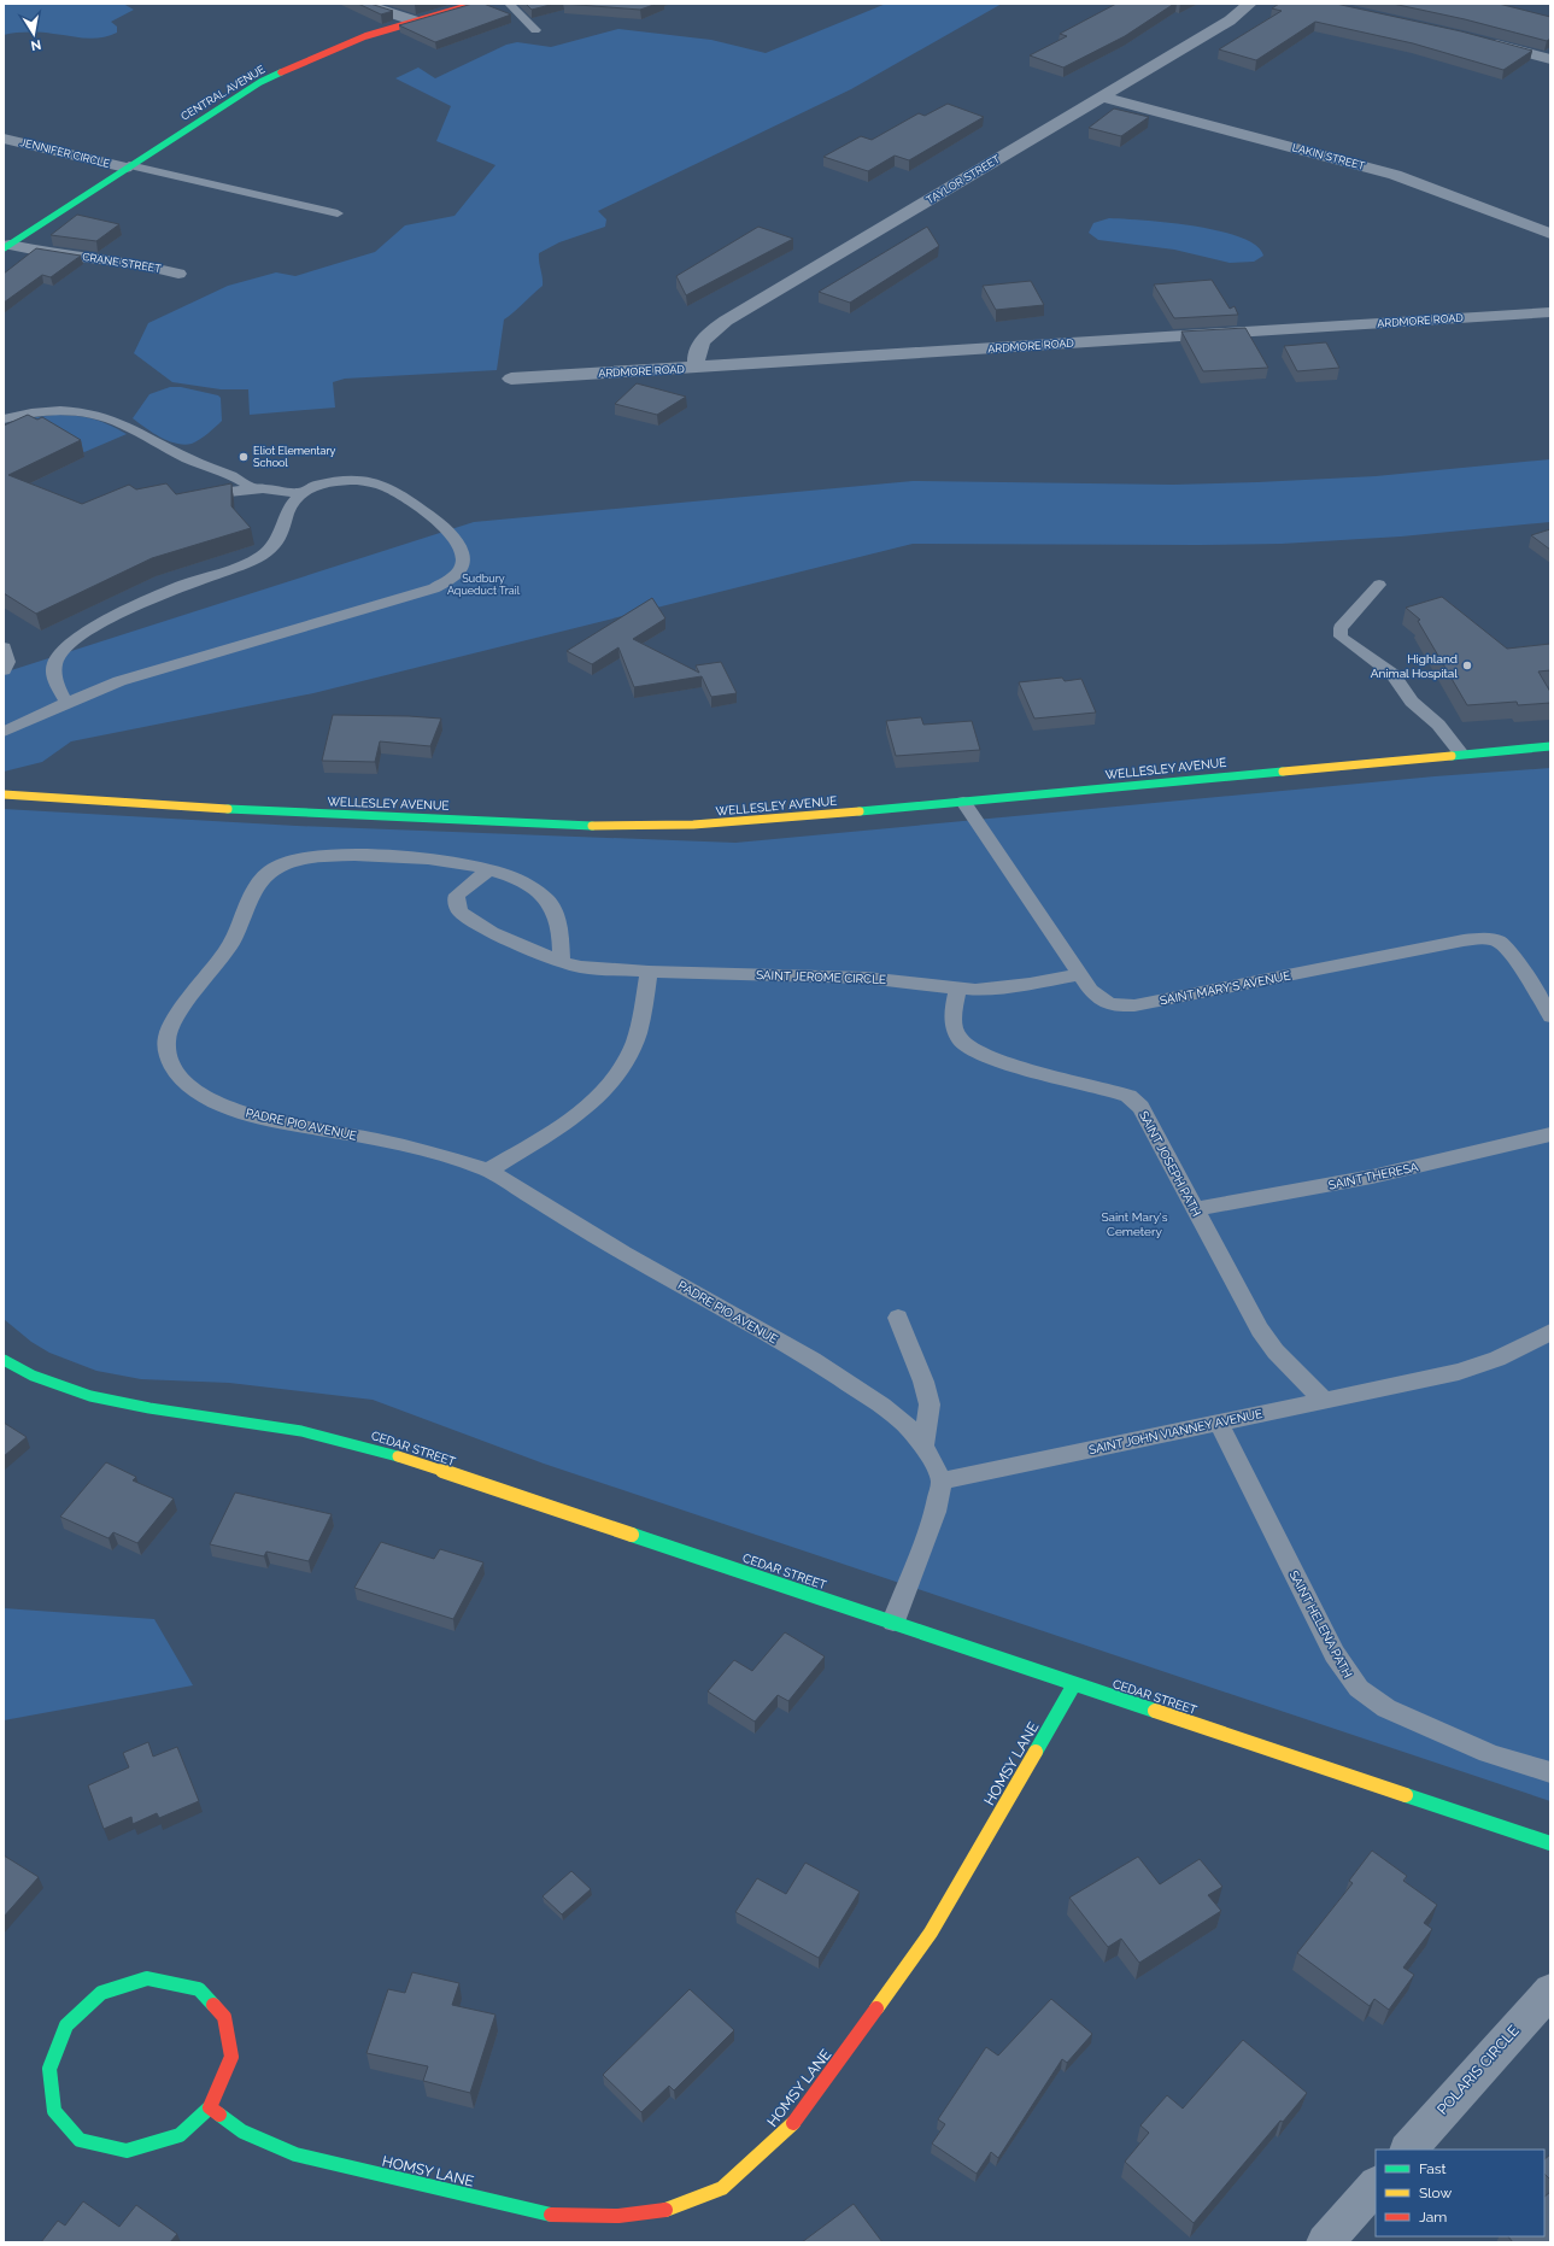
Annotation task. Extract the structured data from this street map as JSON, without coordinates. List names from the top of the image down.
{
  "streets": {
    "street": [
      "CENTRAL AVENUE",
      "JENNIFER CIRCLE",
      "LAKIN STREET",
      "TAYLOR STREET",
      "CRANE STREET",
      "ARDMORE ROAD",
      "WELLESLEY AVENUE",
      "CEDAR STREET",
      "HOMSY LANE",
      "POLARIS CIRCLE"
    ],
    "lane": [
      "SAINT JEROME CIRCLE",
      "SAINT MARY'S AVENUE",
      "PADRE PIO AVENUE",
      "SAINT JOSEPH PATH",
      "SAINT THERESA",
      "SAINT JOHN VIANNEY AVENUE",
      "SAINT HELENA PATH"
    ]
  },
  "crossings": [
    ["CENTRAL AVENUE", "JENNIFER CIRCLE"],
    ["CENTRAL AVENUE", "CRANE STREET"],
    ["LAKIN STREET", "TAYLOR STREET"],
    ["TAYLOR STREET", "ARDMORE ROAD"],
    ["WELLESLEY AVENUE", "SAINT MARY'S AVENUE"],
    ["SAINT JEROME CIRCLE", "SAINT MARY'S AVENUE"],
    ["SAINT JEROME CIRCLE", "PADRE PIO AVENUE"],
    ["SAINT JEROME CIRCLE", "SAINT JOSEPH PATH"],
    ["PADRE PIO AVENUE", "SAINT JOHN VIANNEY AVENUE"],
    ["SAINT JOSEPH PATH", "SAINT THERESA"],
    ["SAINT JOSEPH PATH", "SAINT JOHN VIANNEY AVENUE"],
    ["SAINT JOHN VIANNEY AVENUE", "SAINT HELENA PATH"],
    ["CEDAR STREET", "HOMSY LANE"]
  ],
  "parks": ["Sudbury Aqueduct Trail", "Saint Mary's Cemetery"],
  "places": ["Eliot Elementary School", "Highland Animal Hospital"],
  "legend": ["Fast", "Slow", "Jam"],
  "north": "bottom"
}
